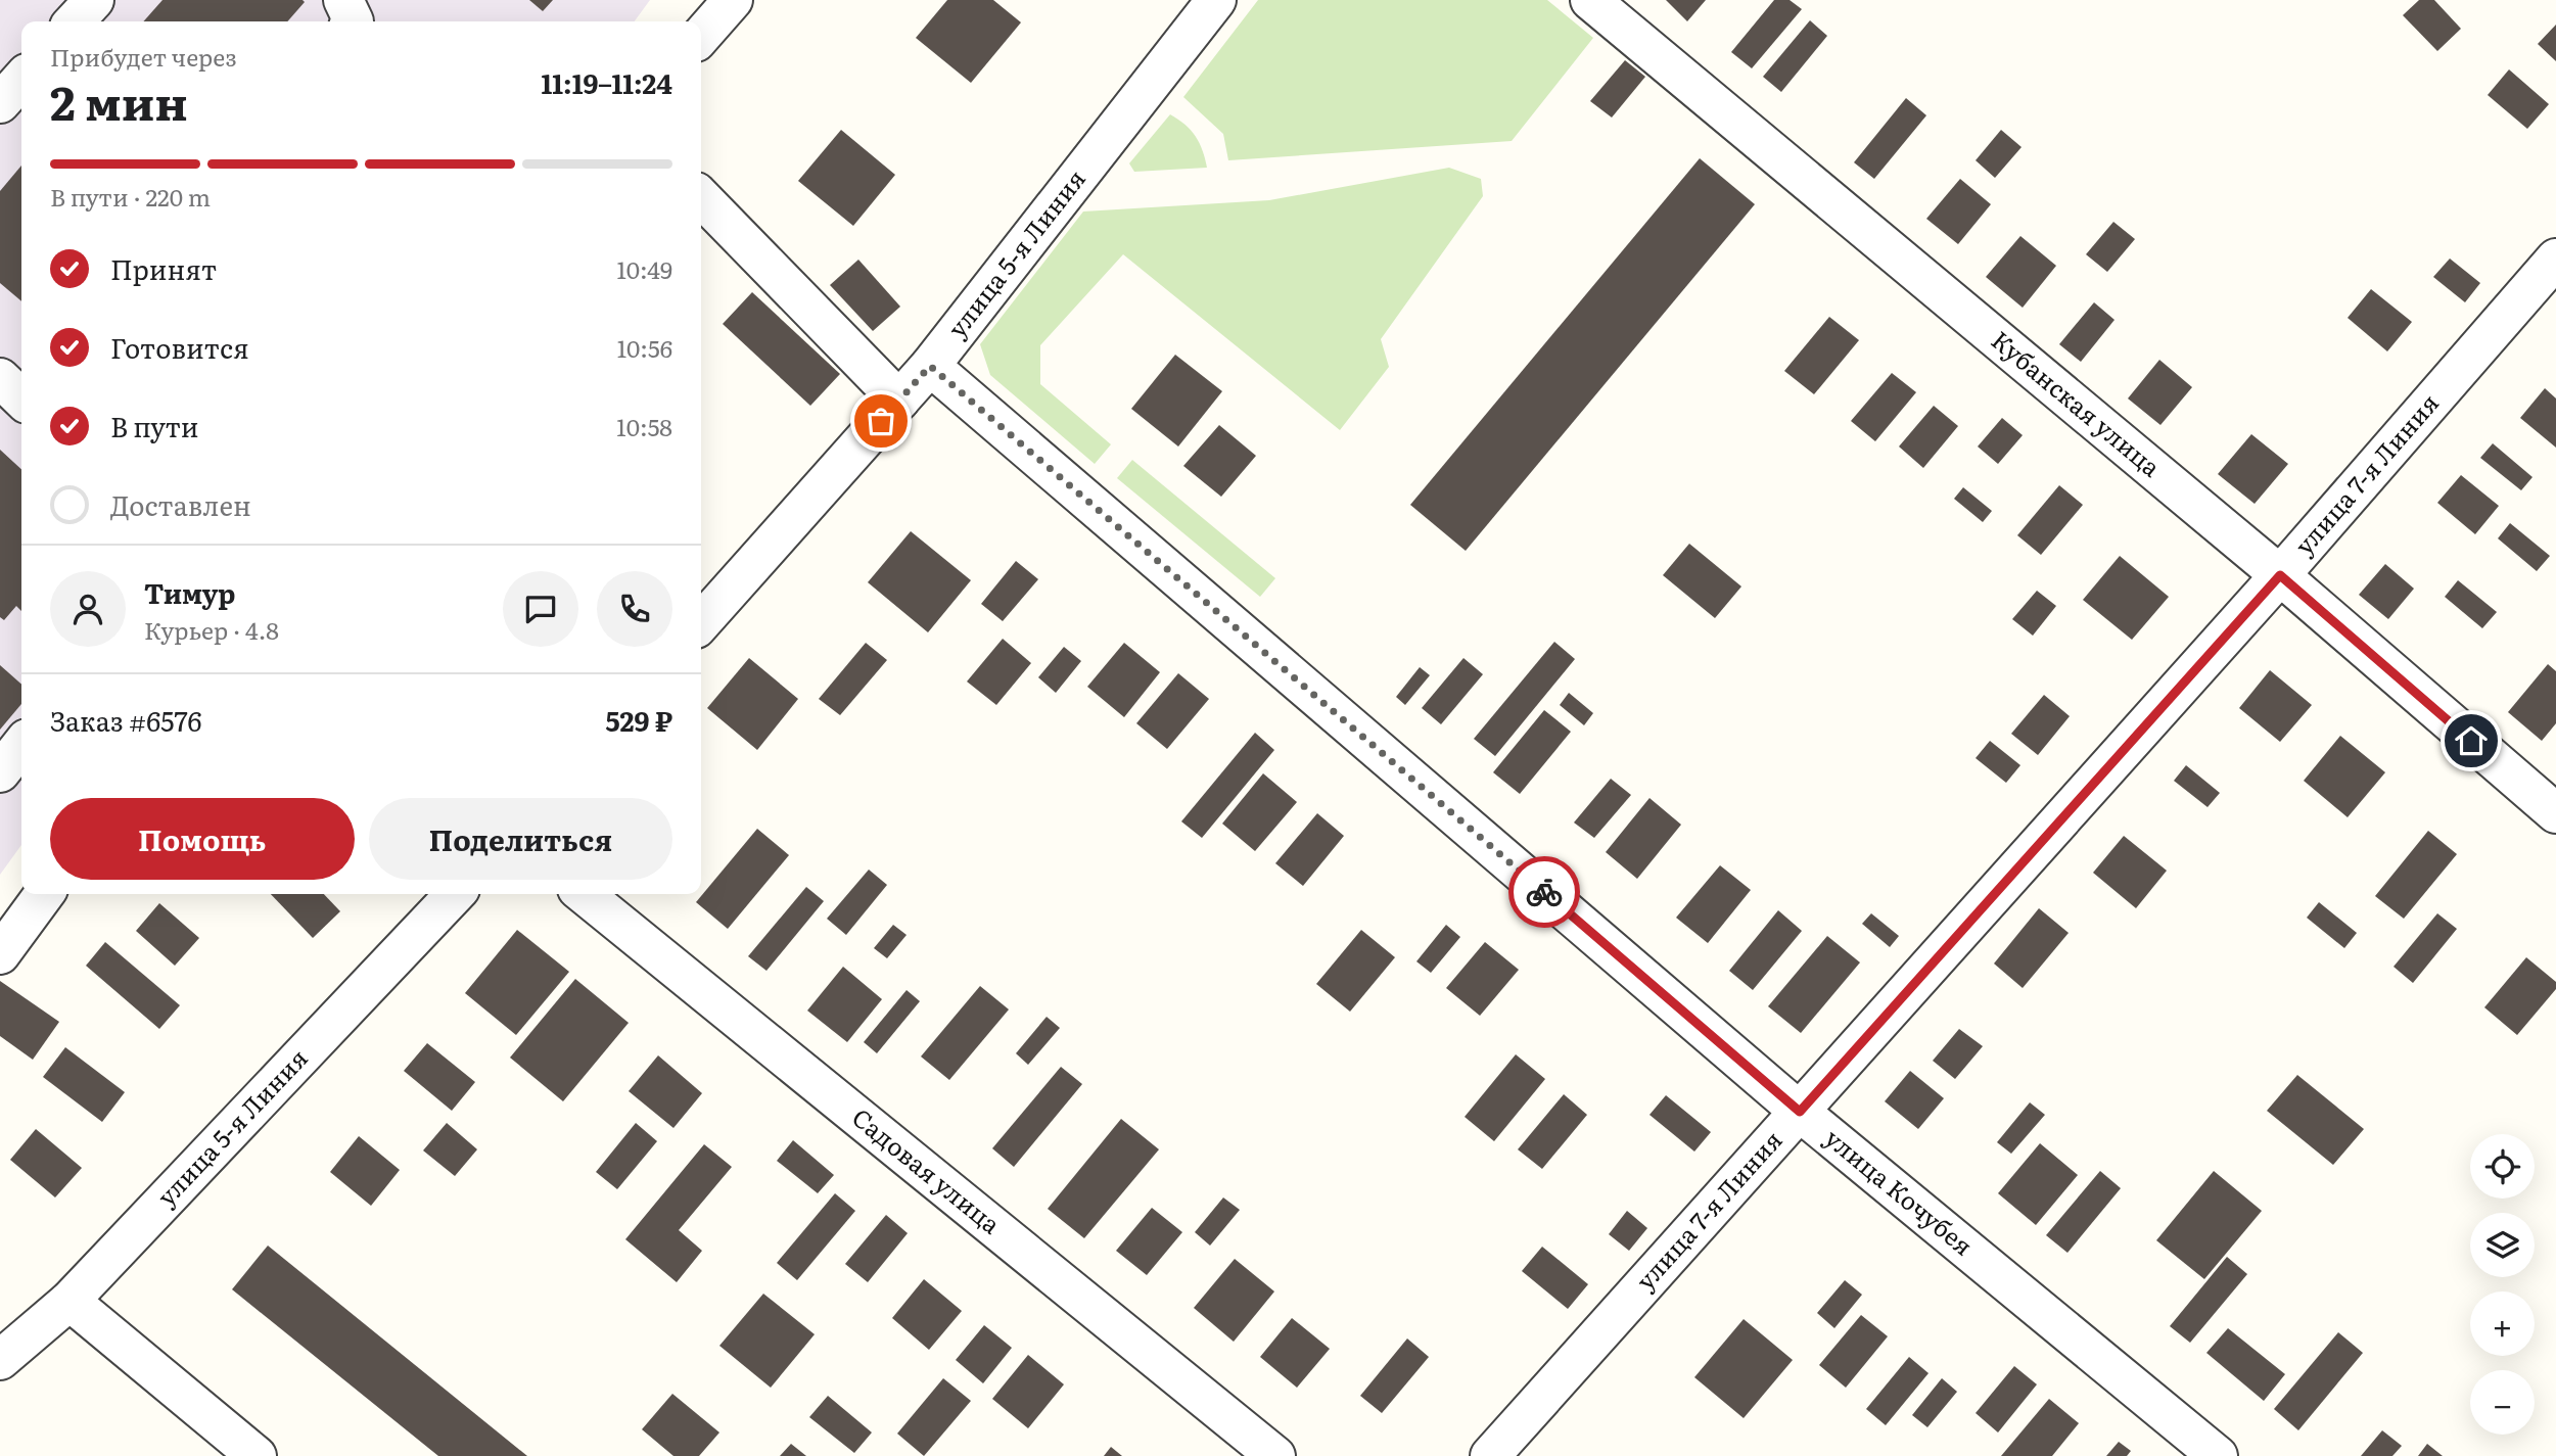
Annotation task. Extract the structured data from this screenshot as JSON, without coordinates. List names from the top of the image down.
{
  "streets": {
    "street": [
      "улица 5-я Линия",
      "Кубанская улица",
      "улица 7-я Линия",
      "Садовая улица",
      "улица Кочубея"
    ]
  },
  "crossings": [
    ["улица 5-я Линия", "улица Кочубея"],
    ["Кубанская улица", "улица 7-я Линия"],
    ["улица 7-я Линия", "улица Кочубея"]
  ],
  "page": {
    "heading": ["2 мин", "Прибудет через", "11:19–11:24"],
    "panel": [
      "Тимур",
      "Курьер · 4.8",
      "Заказ #6576",
      "529 ₽"
    ],
    "bar": "В пути · 220 m",
    "list": [
      ["Принят", "10:49"],
      ["Готовится", "10:56"],
      ["В пути", "10:58"],
      "Доставлен"
    ],
    "buttons": ["Помощь", "Поделиться"],
    "map_buttons": ["+", "−"]
  }
}
